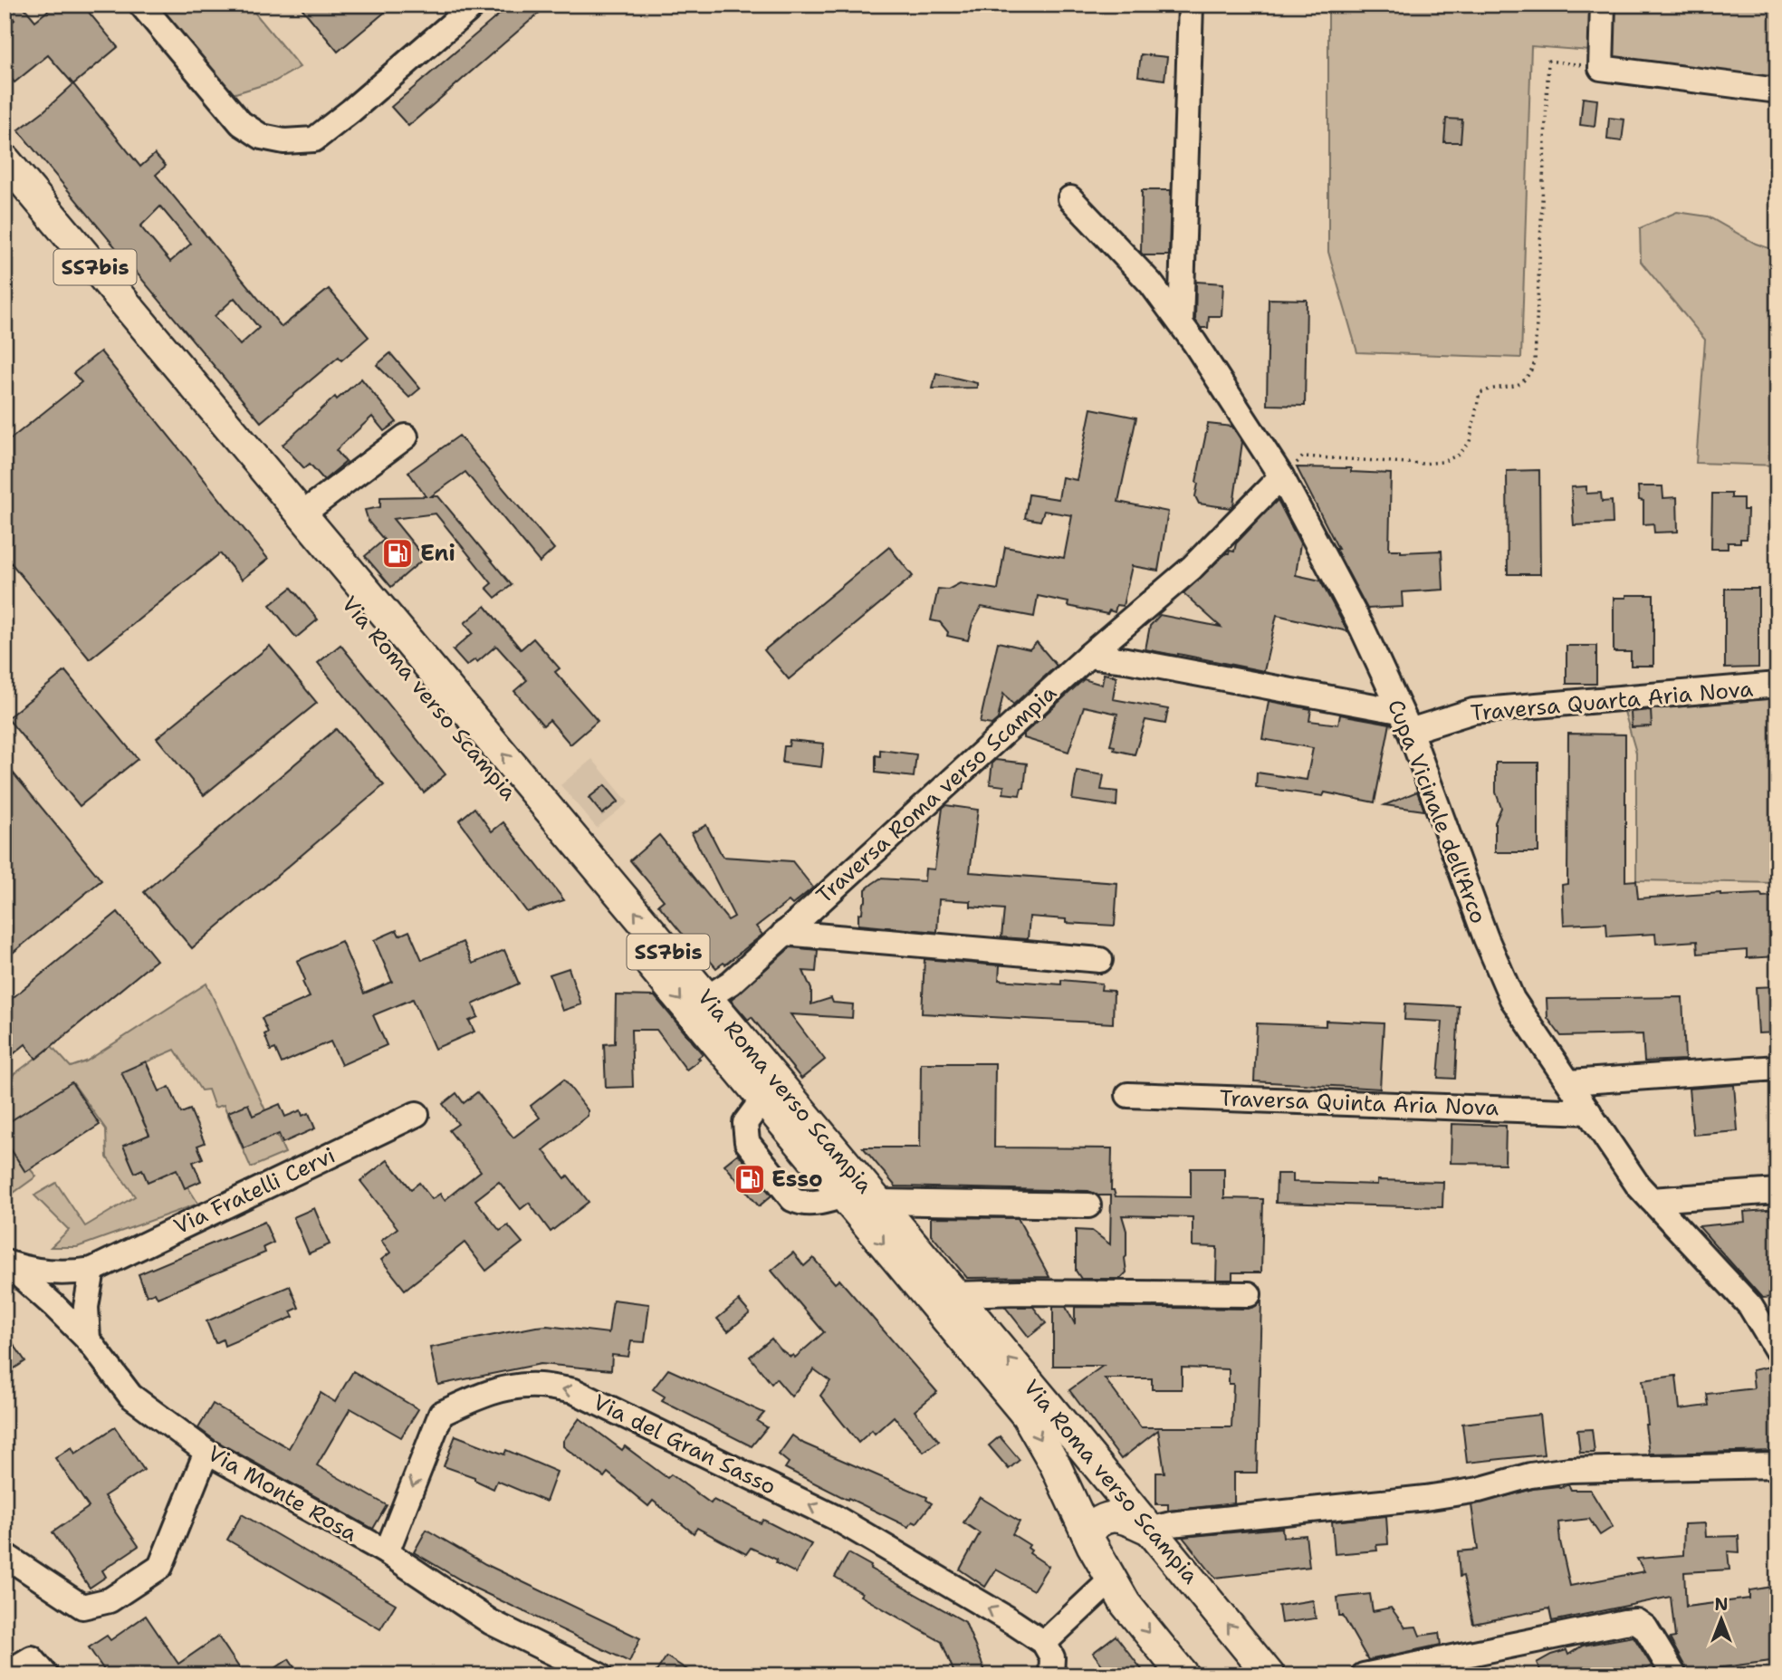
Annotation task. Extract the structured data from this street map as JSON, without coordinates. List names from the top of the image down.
{
  "streets": {
    "main road": ["SS7bis", "Via Roma verso Scampia"],
    "street": [
      "Traversa Quarta Aria Nova",
      "Traversa Roma verso Scampia",
      "Cupa Vicinale dell'Arco",
      "Traversa Quinta Aria Nova",
      "Via Fratelli Cervi",
      "Via del Gran Sasso",
      "Via Monte Rosa"
    ]
  },
  "crossings": [
    ["Via Roma verso Scampia", "Traversa Roma verso Scampia"],
    ["Traversa Quarta Aria Nova", "Cupa Vicinale dell'Arco"],
    ["Traversa Roma verso Scampia", "Cupa Vicinale dell'Arco"],
    ["Cupa Vicinale dell'Arco", "Traversa Quinta Aria Nova"],
    ["Via Fratelli Cervi", "Via Monte Rosa"],
    ["Via del Gran Sasso", "Via Monte Rosa"]
  ],
  "one_way": ["Via del Gran Sasso"],
  "places": {
    "fuel station": ["Eni", "Esso"]
  },
  "north": "top"
}
